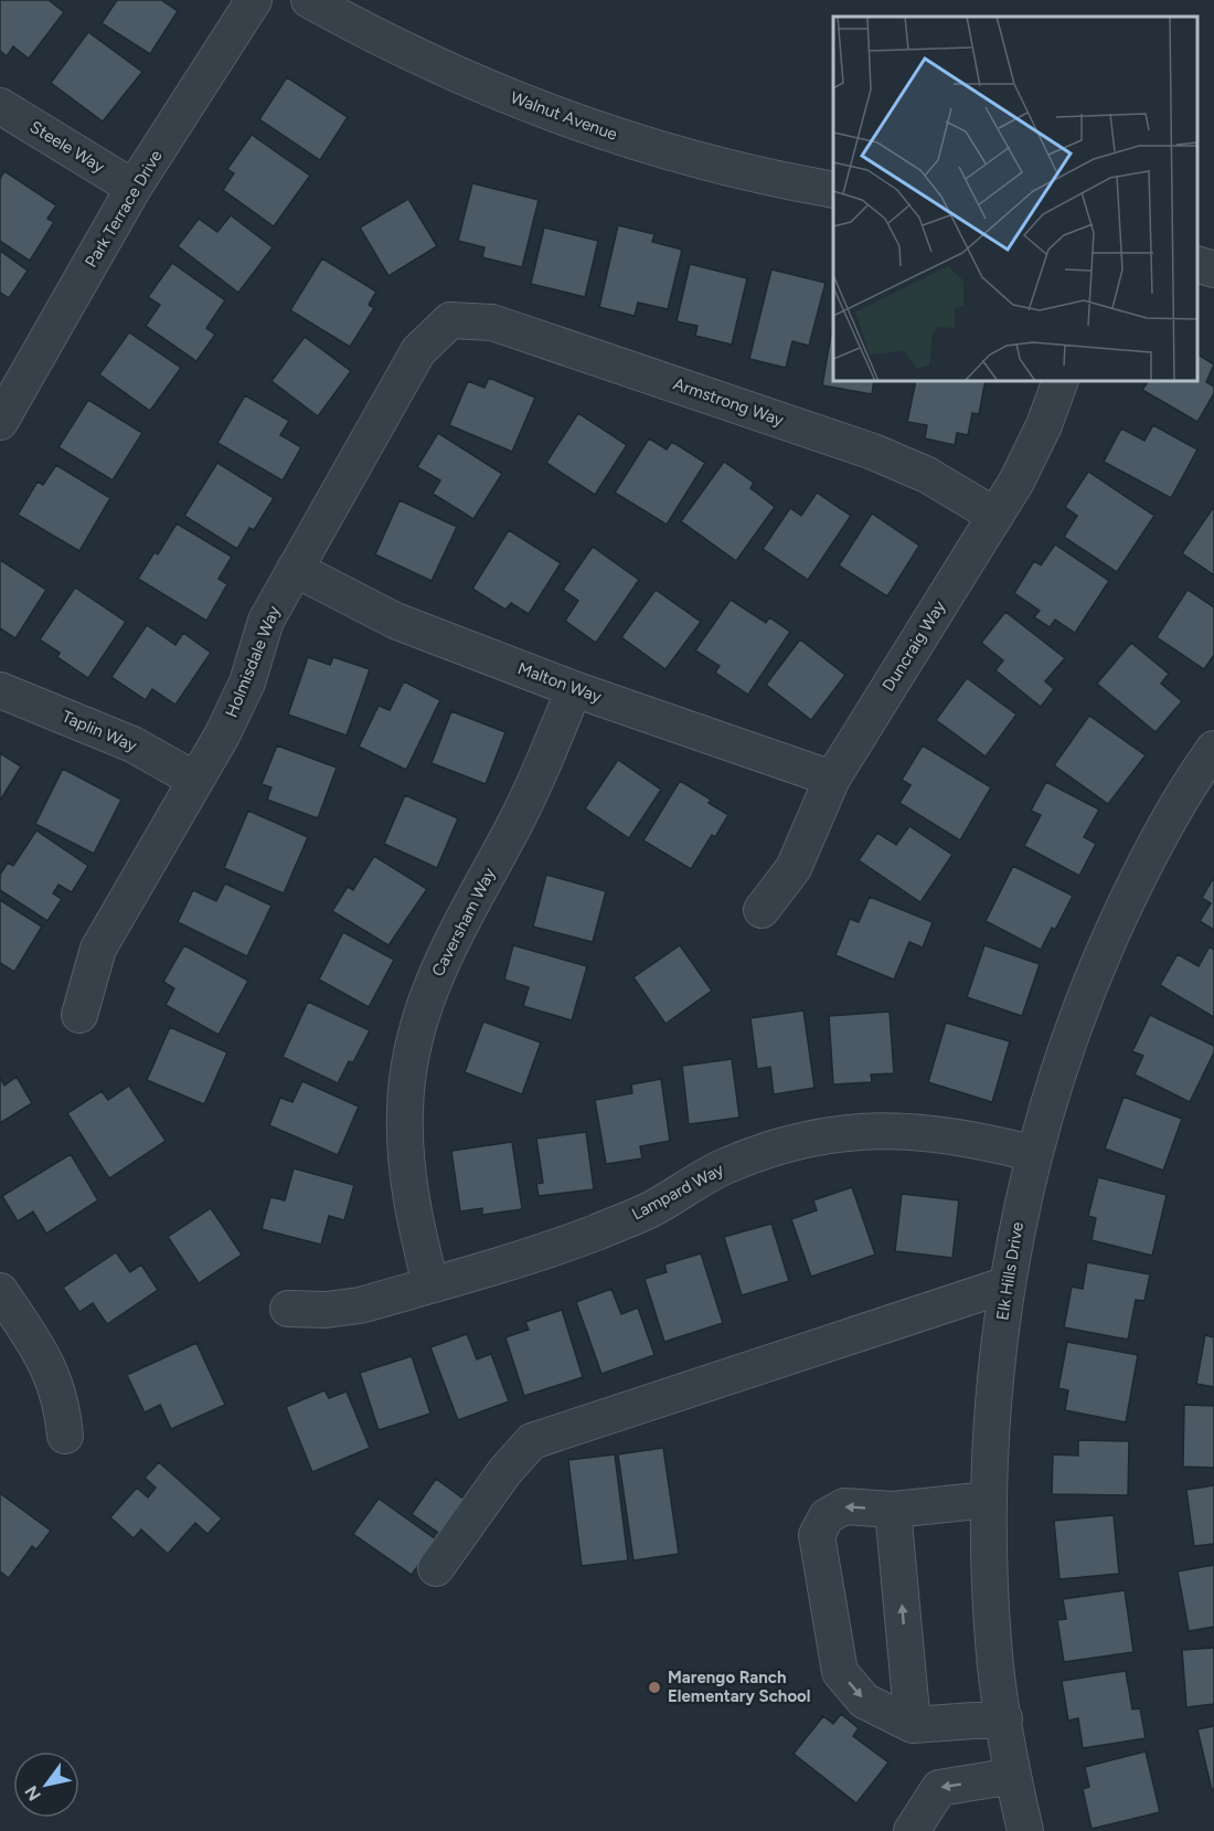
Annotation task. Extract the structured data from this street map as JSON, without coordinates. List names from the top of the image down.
{
  "streets": {
    "street": [
      "Walnut Avenue",
      "Steele Way",
      "Park Terrace Drive",
      "Armstrong Way",
      "Duncraig Way",
      "Holmisdale Way",
      "Malton Way",
      "Taplin Way",
      "Caversham Way",
      "Lampard Way",
      "Elk Hills Drive"
    ]
  },
  "crossings": [
    ["Steele Way", "Park Terrace Drive"],
    ["Armstrong Way", "Duncraig Way"],
    ["Armstrong Way", "Holmisdale Way"],
    ["Duncraig Way", "Malton Way"],
    ["Holmisdale Way", "Malton Way"],
    ["Holmisdale Way", "Taplin Way"],
    ["Malton Way", "Caversham Way"],
    ["Caversham Way", "Lampard Way"],
    ["Lampard Way", "Elk Hills Drive"]
  ],
  "places": ["Marengo Ranch Elementary School"],
  "north": "bottom left"
}
